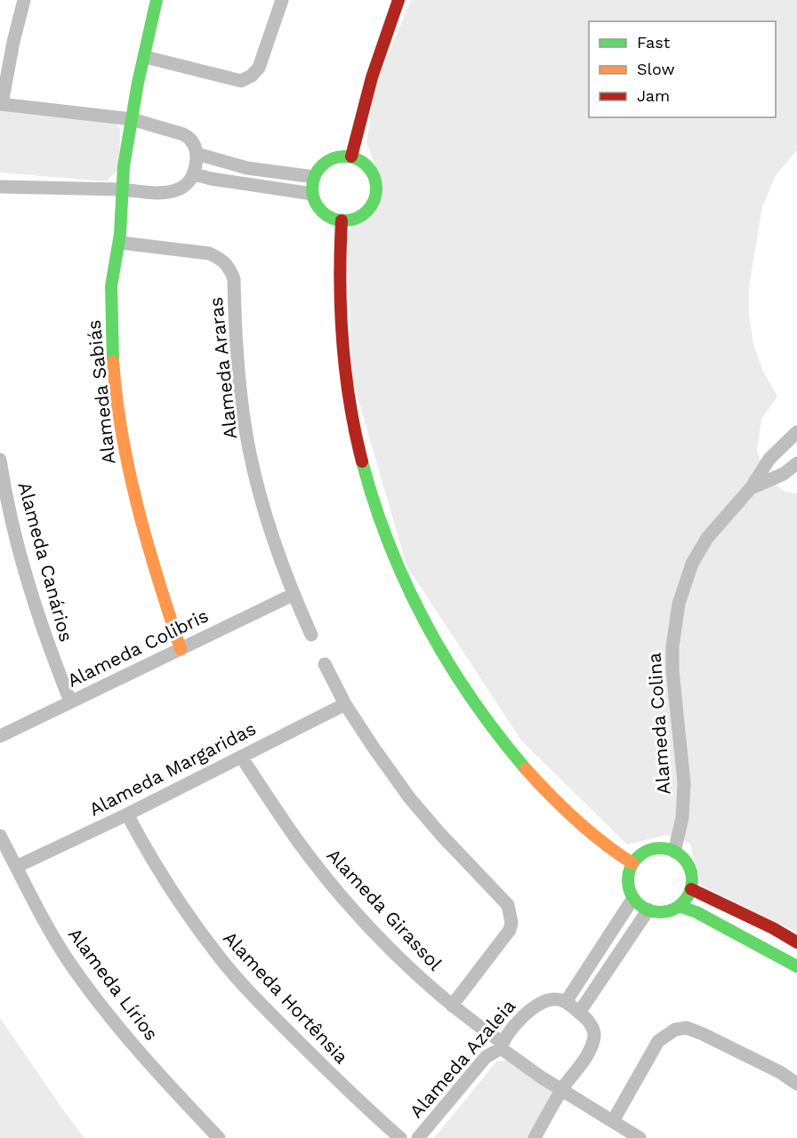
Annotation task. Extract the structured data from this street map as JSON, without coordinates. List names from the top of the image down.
{
  "streets": {
    "street": [
      "Alameda Araras",
      "Alameda Sabiás",
      "Alameda Canários",
      "Alameda Colibris",
      "Alameda Colina",
      "Alameda Margaridas",
      "Alameda Girassol",
      "Alameda Lírios",
      "Alameda Hortênsia",
      "Alameda Azaleia"
    ]
  },
  "crossings": [
    ["Alameda Araras", "Alameda Sabiás"],
    ["Alameda Araras", "Alameda Colibris"],
    ["Alameda Sabiás", "Alameda Colibris"],
    ["Alameda Canários", "Alameda Colibris"],
    ["Alameda Margaridas", "Alameda Girassol"],
    ["Alameda Margaridas", "Alameda Lírios"],
    ["Alameda Margaridas", "Alameda Hortênsia"],
    ["Alameda Girassol", "Alameda Azaleia"]
  ],
  "legend": ["Fast", "Slow", "Jam"]
}
